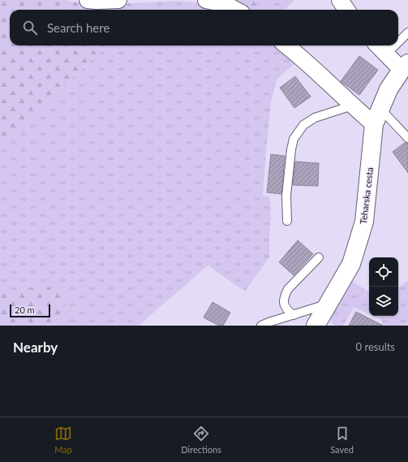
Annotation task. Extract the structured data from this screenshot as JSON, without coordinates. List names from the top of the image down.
{
  "streets": {
    "street": ["Teharska cesta"]
  },
  "scale_bar": "20 m",
  "page": {
    "search": "Search here",
    "scale": "20 m",
    "heading": ["Nearby", "0 results"],
    "nav": ["Map", "Directions", "Saved"]
  }
}
